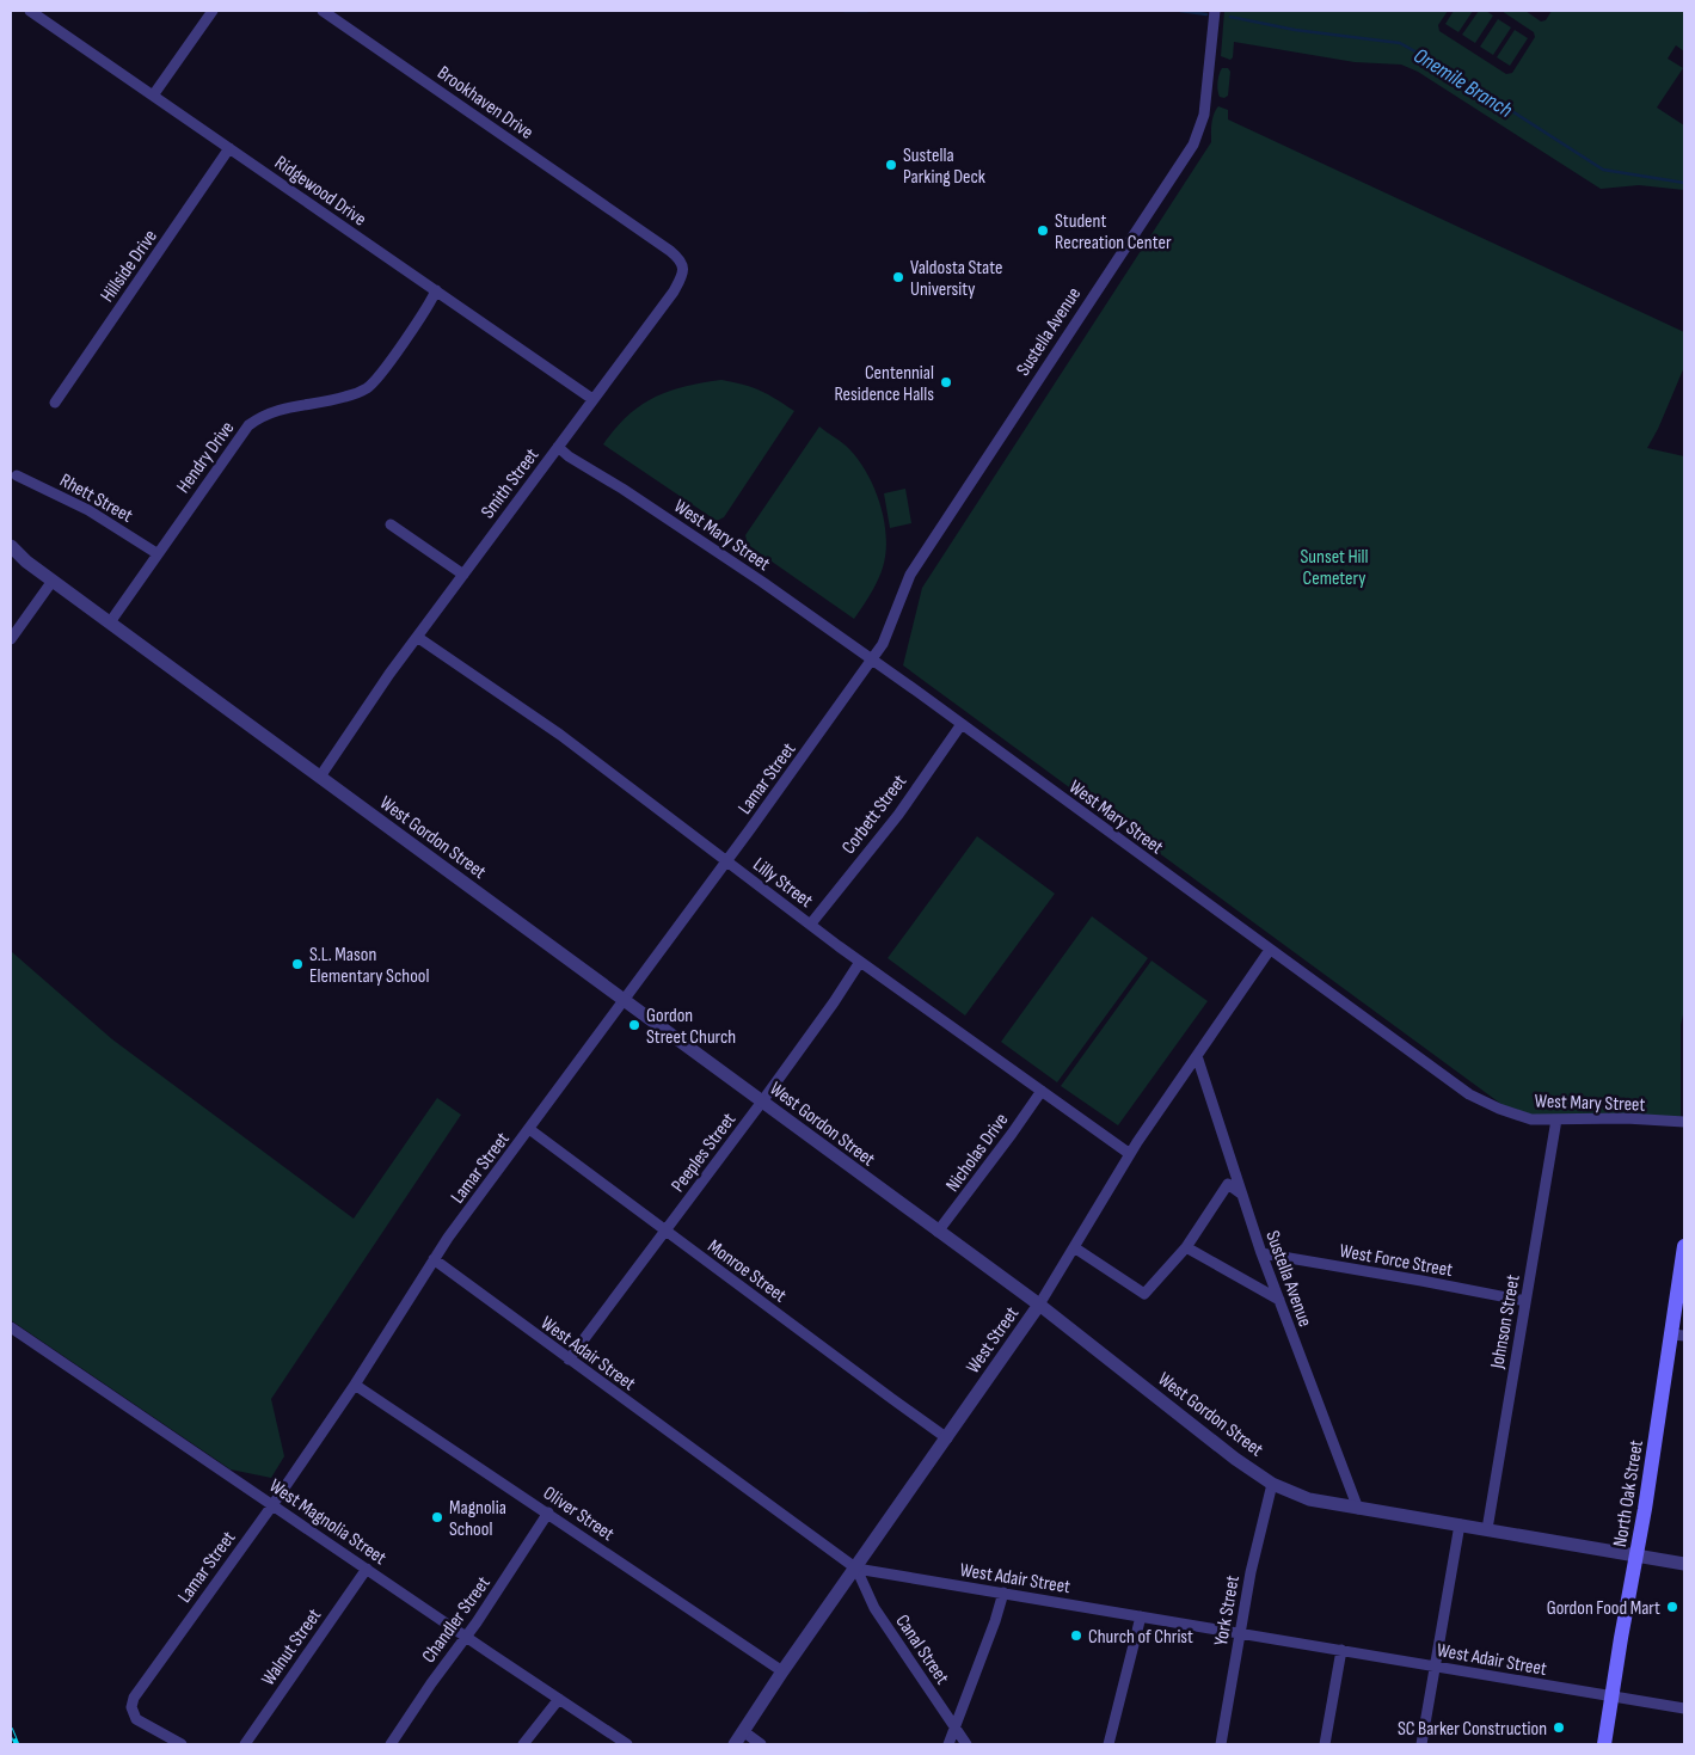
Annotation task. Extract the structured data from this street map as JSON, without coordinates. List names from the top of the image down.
{
  "streets": {
    "main road": ["North Oak Street"],
    "street": [
      "Brookhaven Drive",
      "Ridgewood Drive",
      "Hillside Drive",
      "Sustella Avenue",
      "Hendry Drive",
      "Smith Street",
      "Rhett Street",
      "West Mary Street",
      "Lamar Street",
      "Corbett Street",
      "West Gordon Street",
      "Lilly Street",
      "Peeples Street",
      "Nicholas Drive",
      "West Force Street",
      "Monroe Street",
      "Johnson Street",
      "West Street",
      "West Adair Street",
      "Oliver Street",
      "West Magnolia Street",
      "York Street",
      "Chandler Street",
      "Walnut Street",
      "Canal Street"
    ]
  },
  "crossings": [
    ["Brookhaven Drive", "Smith Street"],
    ["Ridgewood Drive", "Hillside Drive"],
    ["Ridgewood Drive", "Hendry Drive"],
    ["Ridgewood Drive", "Smith Street"],
    ["Sustella Avenue", "West Mary Street"],
    ["Sustella Avenue", "Lamar Street"],
    ["Sustella Avenue", "West Gordon Street"],
    ["Sustella Avenue", "West Force Street"],
    ["Sustella Avenue", "West Street"],
    ["Hendry Drive", "Rhett Street"],
    ["Hendry Drive", "West Gordon Street"],
    ["Smith Street", "West Mary Street"],
    ["Smith Street", "West Gordon Street"],
    ["Smith Street", "Lilly Street"],
    ["West Mary Street", "Lamar Street"],
    ["West Mary Street", "Corbett Street"],
    ["West Mary Street", "Johnson Street"],
    ["West Mary Street", "West Street"],
    ["Lamar Street", "West Gordon Street"],
    ["Lamar Street", "Lilly Street"],
    ["Lamar Street", "Monroe Street"],
    ["Lamar Street", "West Adair Street"],
    ["Lamar Street", "Oliver Street"],
    ["Lamar Street", "West Magnolia Street"],
    ["Corbett Street", "Lilly Street"],
    ["West Gordon Street", "Peeples Street"],
    ["West Gordon Street", "Nicholas Drive"],
    ["West Gordon Street", "Johnson Street"],
    ["West Gordon Street", "West Street"],
    ["West Gordon Street", "North Oak Street"],
    ["West Gordon Street", "York Street"],
    ["Lilly Street", "Peeples Street"],
    ["Lilly Street", "Nicholas Drive"],
    ["Lilly Street", "West Street"],
    ["Peeples Street", "Monroe Street"],
    ["Peeples Street", "West Adair Street"],
    ["West Force Street", "Johnson Street"],
    ["Monroe Street", "West Street"],
    ["West Street", "West Adair Street"],
    ["West Street", "Oliver Street"],
    ["West Street", "Canal Street"],
    ["West Adair Street", "North Oak Street"],
    ["West Adair Street", "York Street"],
    ["West Adair Street", "Canal Street"],
    ["Oliver Street", "Chandler Street"],
    ["West Magnolia Street", "Chandler Street"],
    ["West Magnolia Street", "Walnut Street"]
  ],
  "water": ["Onemile Branch"],
  "parks": ["Sunset Hill Cemetery"],
  "places": [
    "Sustella Parking Deck",
    "Student Recreation Center",
    "Valdosta State University",
    "Centennial Residence Halls",
    "S.L. Mason Elementary School",
    "Gordon Street Church",
    "Magnolia School",
    "Gordon Food Mart",
    "Church of Christ",
    "SC Barker Construction"
  ]
}
